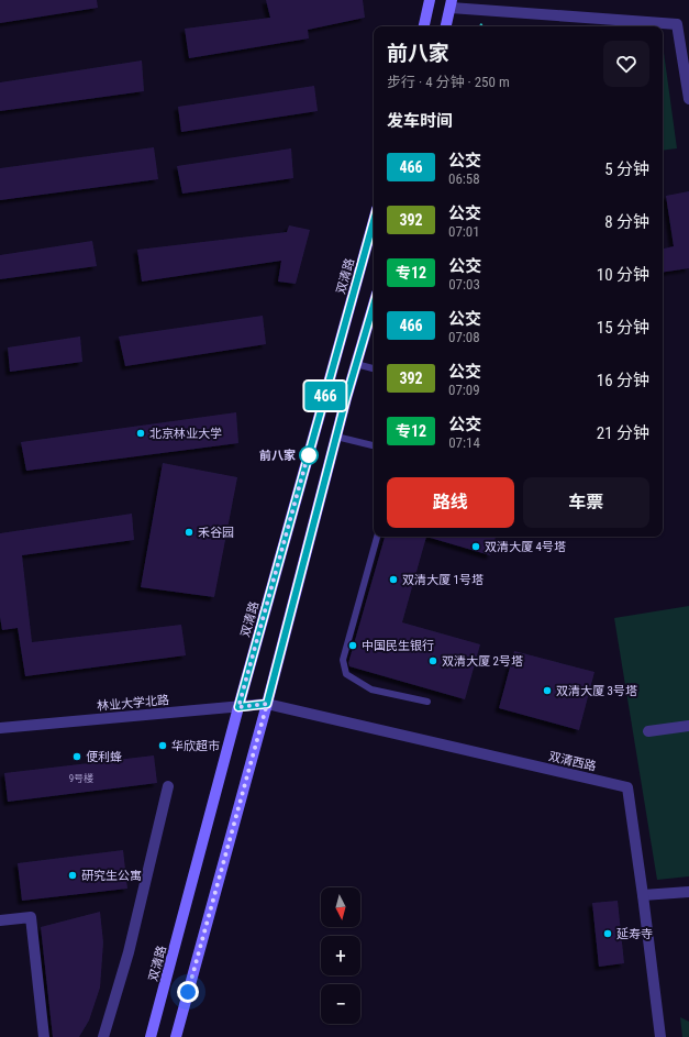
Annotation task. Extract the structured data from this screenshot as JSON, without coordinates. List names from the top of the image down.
{
  "streets": {
    "main road": ["双清路"],
    "street": ["林业大学北路", "双清西路"]
  },
  "crossings": [
    ["双清路", "林业大学北路"],
    ["林业大学北路", "双清西路"]
  ],
  "places": [
    "北京林业大学",
    "前八家",
    "禾谷园",
    "双清大厦 4号塔",
    "双清大厦 1号塔",
    "中国民生银行",
    "双清大厦 2号塔",
    "双清大厦 3号塔",
    "华欣超市",
    "便利蜂",
    "研究生公寓",
    "延寿寺"
  ],
  "lines": ["bus line 466"],
  "house_numbers": ["9号楼"],
  "north": "bottom",
  "page": {
    "on_map": "466",
    "heading": [
      ["前八家", "步行 · 4 分钟 · 250 m"],
      "发车时间"
    ],
    "list": [
      {
        "mark": "466",
        "name": "公交",
        "note": "06:58",
        "value": "5 分钟"
      },
      {
        "mark": "392",
        "name": "公交",
        "note": "07:01",
        "value": "8 分钟"
      },
      {
        "mark": "专12",
        "name": "公交",
        "note": "07:03",
        "value": "10 分钟"
      },
      {
        "mark": "466",
        "name": "公交",
        "note": "07:08",
        "value": "15 分钟"
      },
      {
        "mark": "392",
        "name": "公交",
        "note": "07:09",
        "value": "16 分钟"
      },
      {
        "mark": "专12",
        "name": "公交",
        "note": "07:14",
        "value": "21 分钟"
      }
    ],
    "buttons": ["路线", "车票"],
    "map_buttons": ["+", "−"]
  }
}
